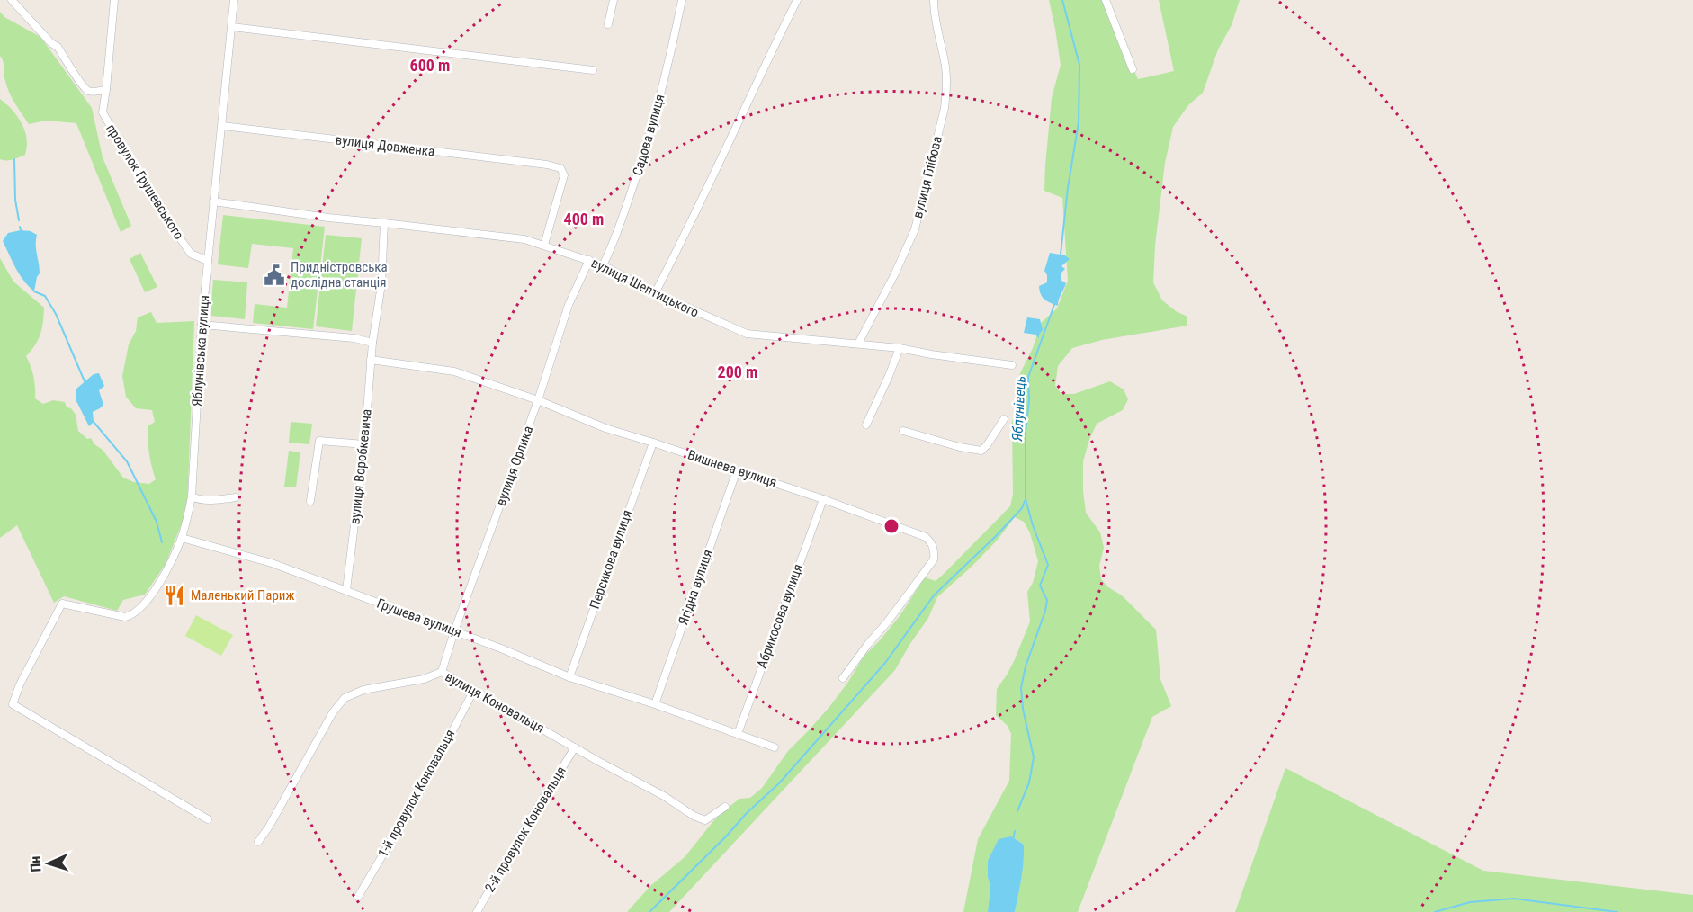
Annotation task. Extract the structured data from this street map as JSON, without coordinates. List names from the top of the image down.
{
  "streets": {
    "street": [
      "Садова вулиця",
      "вулиця Довженка",
      "вулиця Глібова",
      "провулок Грушевського",
      "вулиця Шептицького",
      "Яблунівська вулиця",
      "вулиця Орлика",
      "вулиця Воробкевича",
      "Вишнева вулиця",
      "Персикова вулиця",
      "Ягідна вулиця",
      "Абрикосова вулиця",
      "Грушева вулиця",
      "вулиця Коновальця",
      "1-й провулок Коновальця",
      "2-й провулок Коновальця"
    ]
  },
  "crossings": [
    ["Садова вулиця", "вулиця Шептицького"],
    ["вулиця Довженка", "вулиця Шептицького"],
    ["вулиця Довженка", "Яблунівська вулиця"],
    ["вулиця Глібова", "вулиця Шептицького"],
    ["провулок Грушевського", "Яблунівська вулиця"],
    ["вулиця Шептицького", "Яблунівська вулиця"],
    ["вулиця Шептицького", "вулиця Орлика"],
    ["вулиця Шептицького", "вулиця Воробкевича"],
    ["Яблунівська вулиця", "Грушева вулиця"],
    ["вулиця Орлика", "Вишнева вулиця"],
    ["вулиця Орлика", "Грушева вулиця"],
    ["вулиця Орлика", "вулиця Коновальця"],
    ["вулиця Воробкевича", "Вишнева вулиця"],
    ["вулиця Воробкевича", "Грушева вулиця"],
    ["Вишнева вулиця", "Персикова вулиця"],
    ["Вишнева вулиця", "Ягідна вулиця"],
    ["Вишнева вулиця", "Абрикосова вулиця"],
    ["Персикова вулиця", "Грушева вулиця"],
    ["Ягідна вулиця", "Грушева вулиця"],
    ["Абрикосова вулиця", "Грушева вулиця"],
    ["вулиця Коновальця", "1-й провулок Коновальця"],
    ["вулиця Коновальця", "2-й провулок Коновальця"]
  ],
  "water": ["Яблунівець"],
  "places": {
    "public building": ["Придністровська дослідна станція"],
    "restaurant": ["Маленький Париж"]
  },
  "north": "left",
  "rings": ["600 m", "400 m", "200 m"]
}
